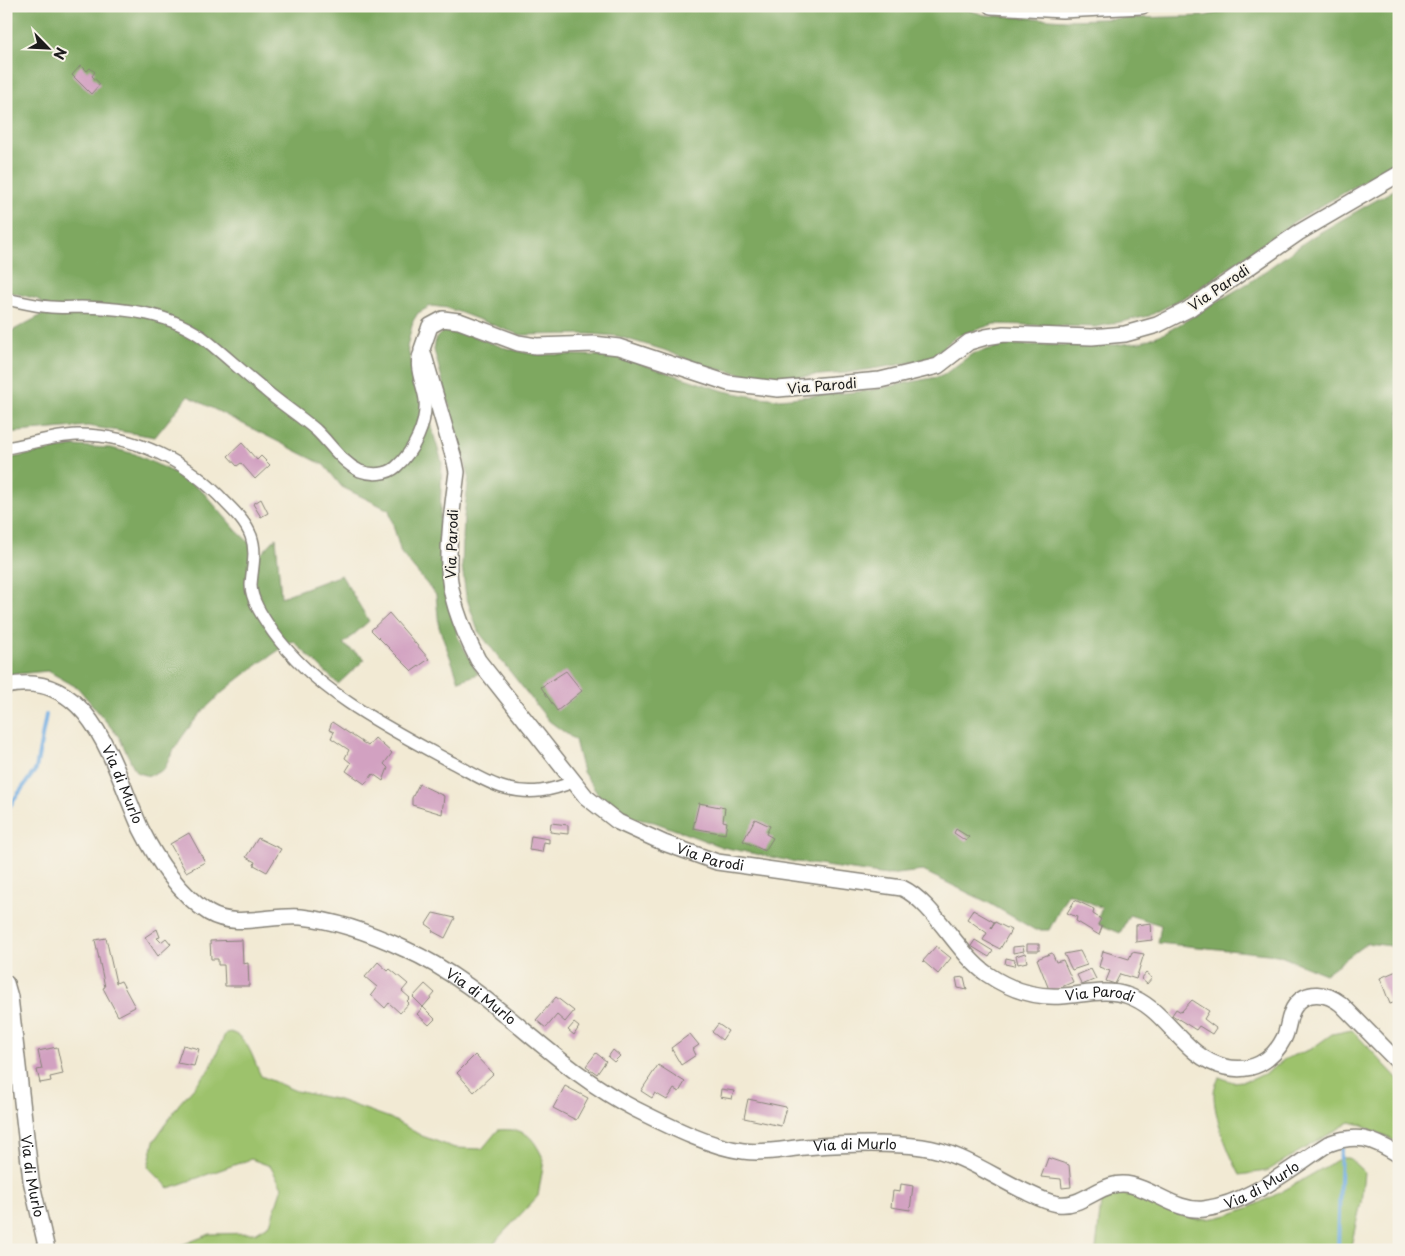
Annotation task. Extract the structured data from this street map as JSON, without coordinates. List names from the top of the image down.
{
  "streets": {
    "street": ["Via Parodi", "Via di Murlo"]
  },
  "north": "bottom right"
}
